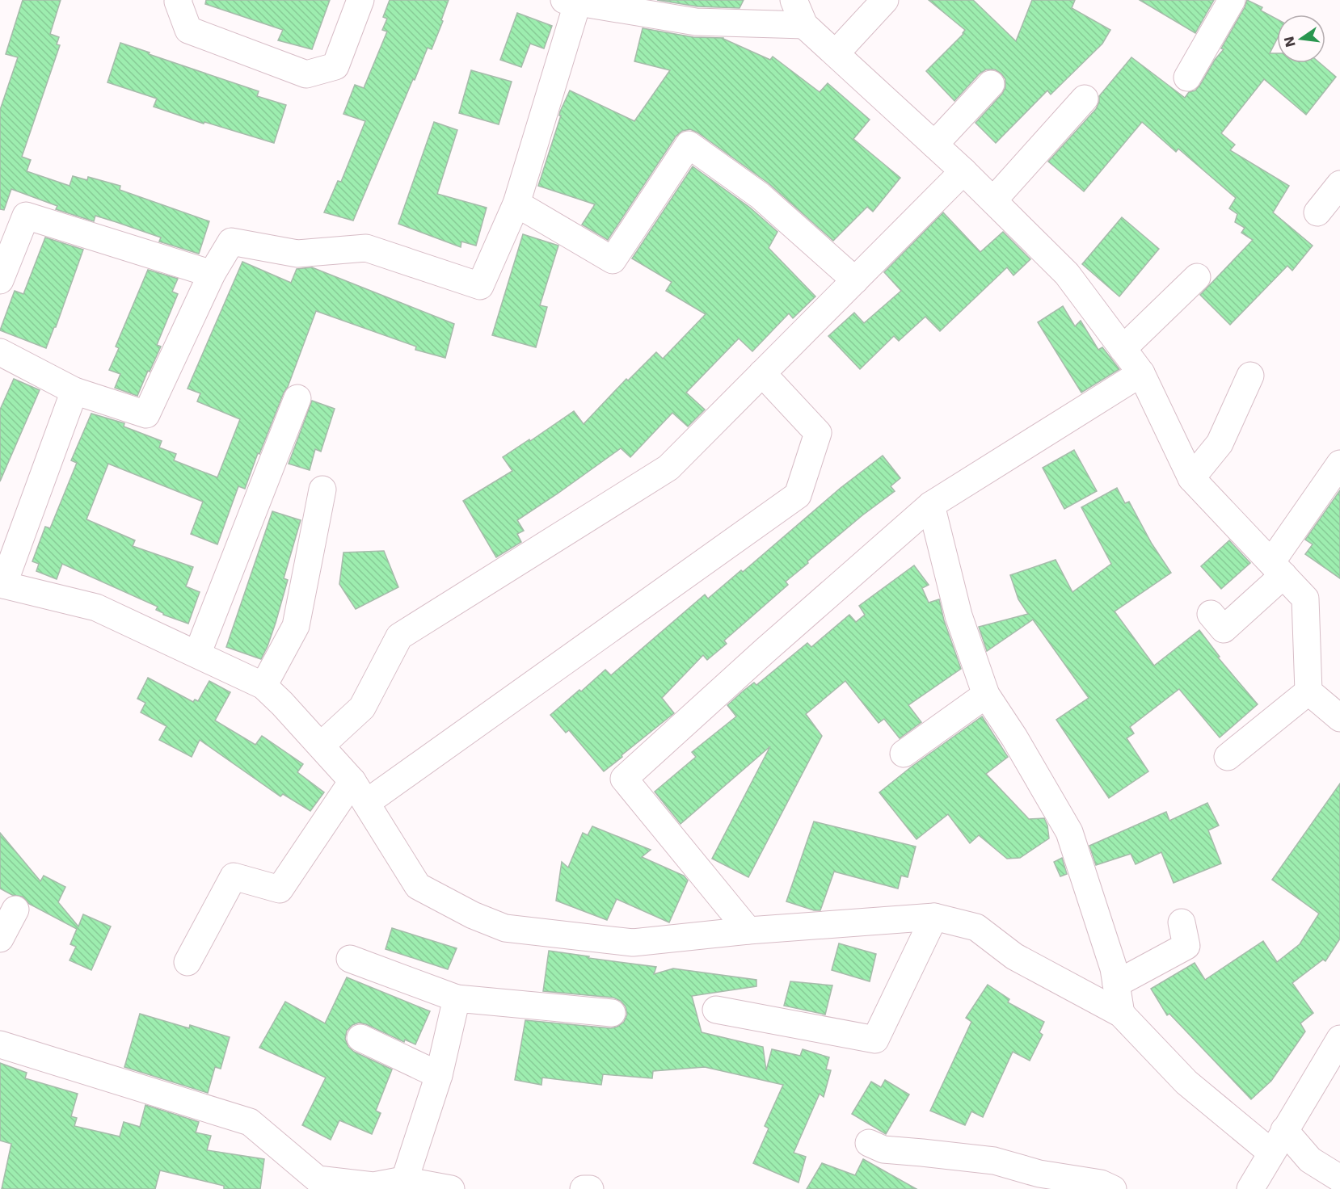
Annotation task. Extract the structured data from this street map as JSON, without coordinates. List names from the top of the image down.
{
  "north": "left"
}
